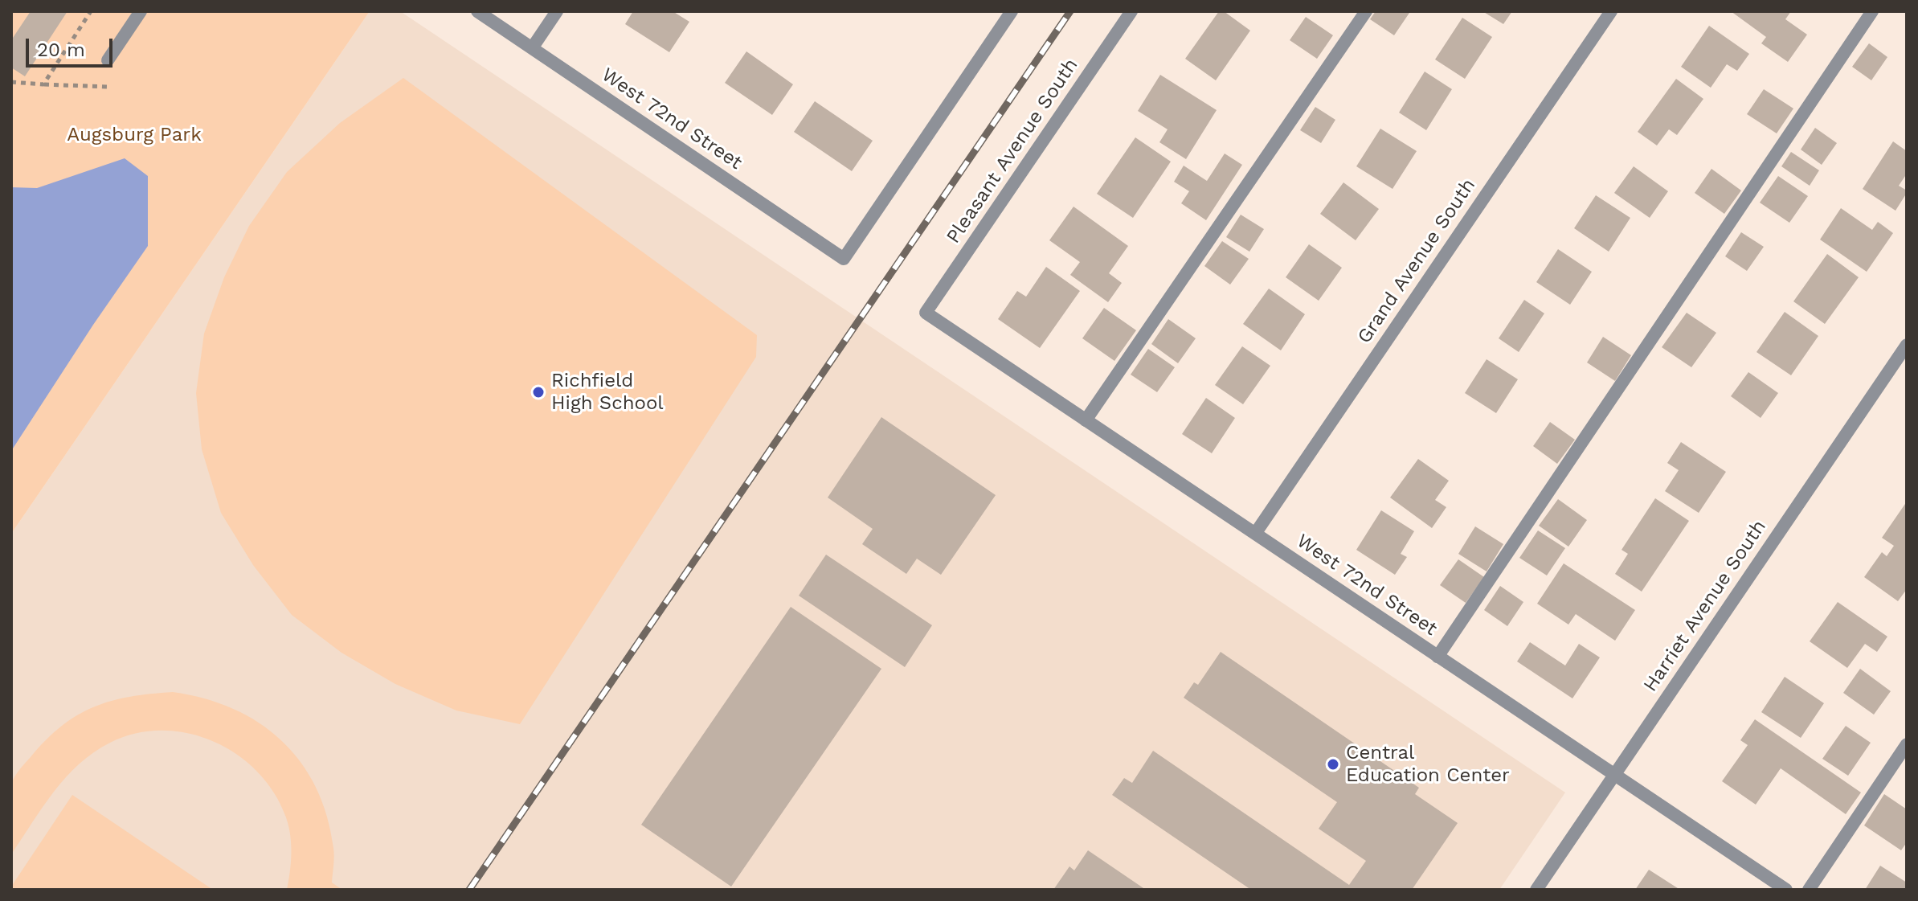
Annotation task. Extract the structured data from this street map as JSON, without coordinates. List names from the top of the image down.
{
  "streets": {
    "street": [
      "West 72nd Street",
      "Pleasant Avenue South",
      "Grand Avenue South",
      "Harriet Avenue South"
    ]
  },
  "crossings": [
    ["West 72nd Street", "Pleasant Avenue South"],
    ["West 72nd Street", "Grand Avenue South"],
    ["West 72nd Street", "Harriet Avenue South"]
  ],
  "parks": ["Augsburg Park"],
  "places": ["Richfield High School", "Central Education Center"],
  "scale_bar": "20 m"
}
